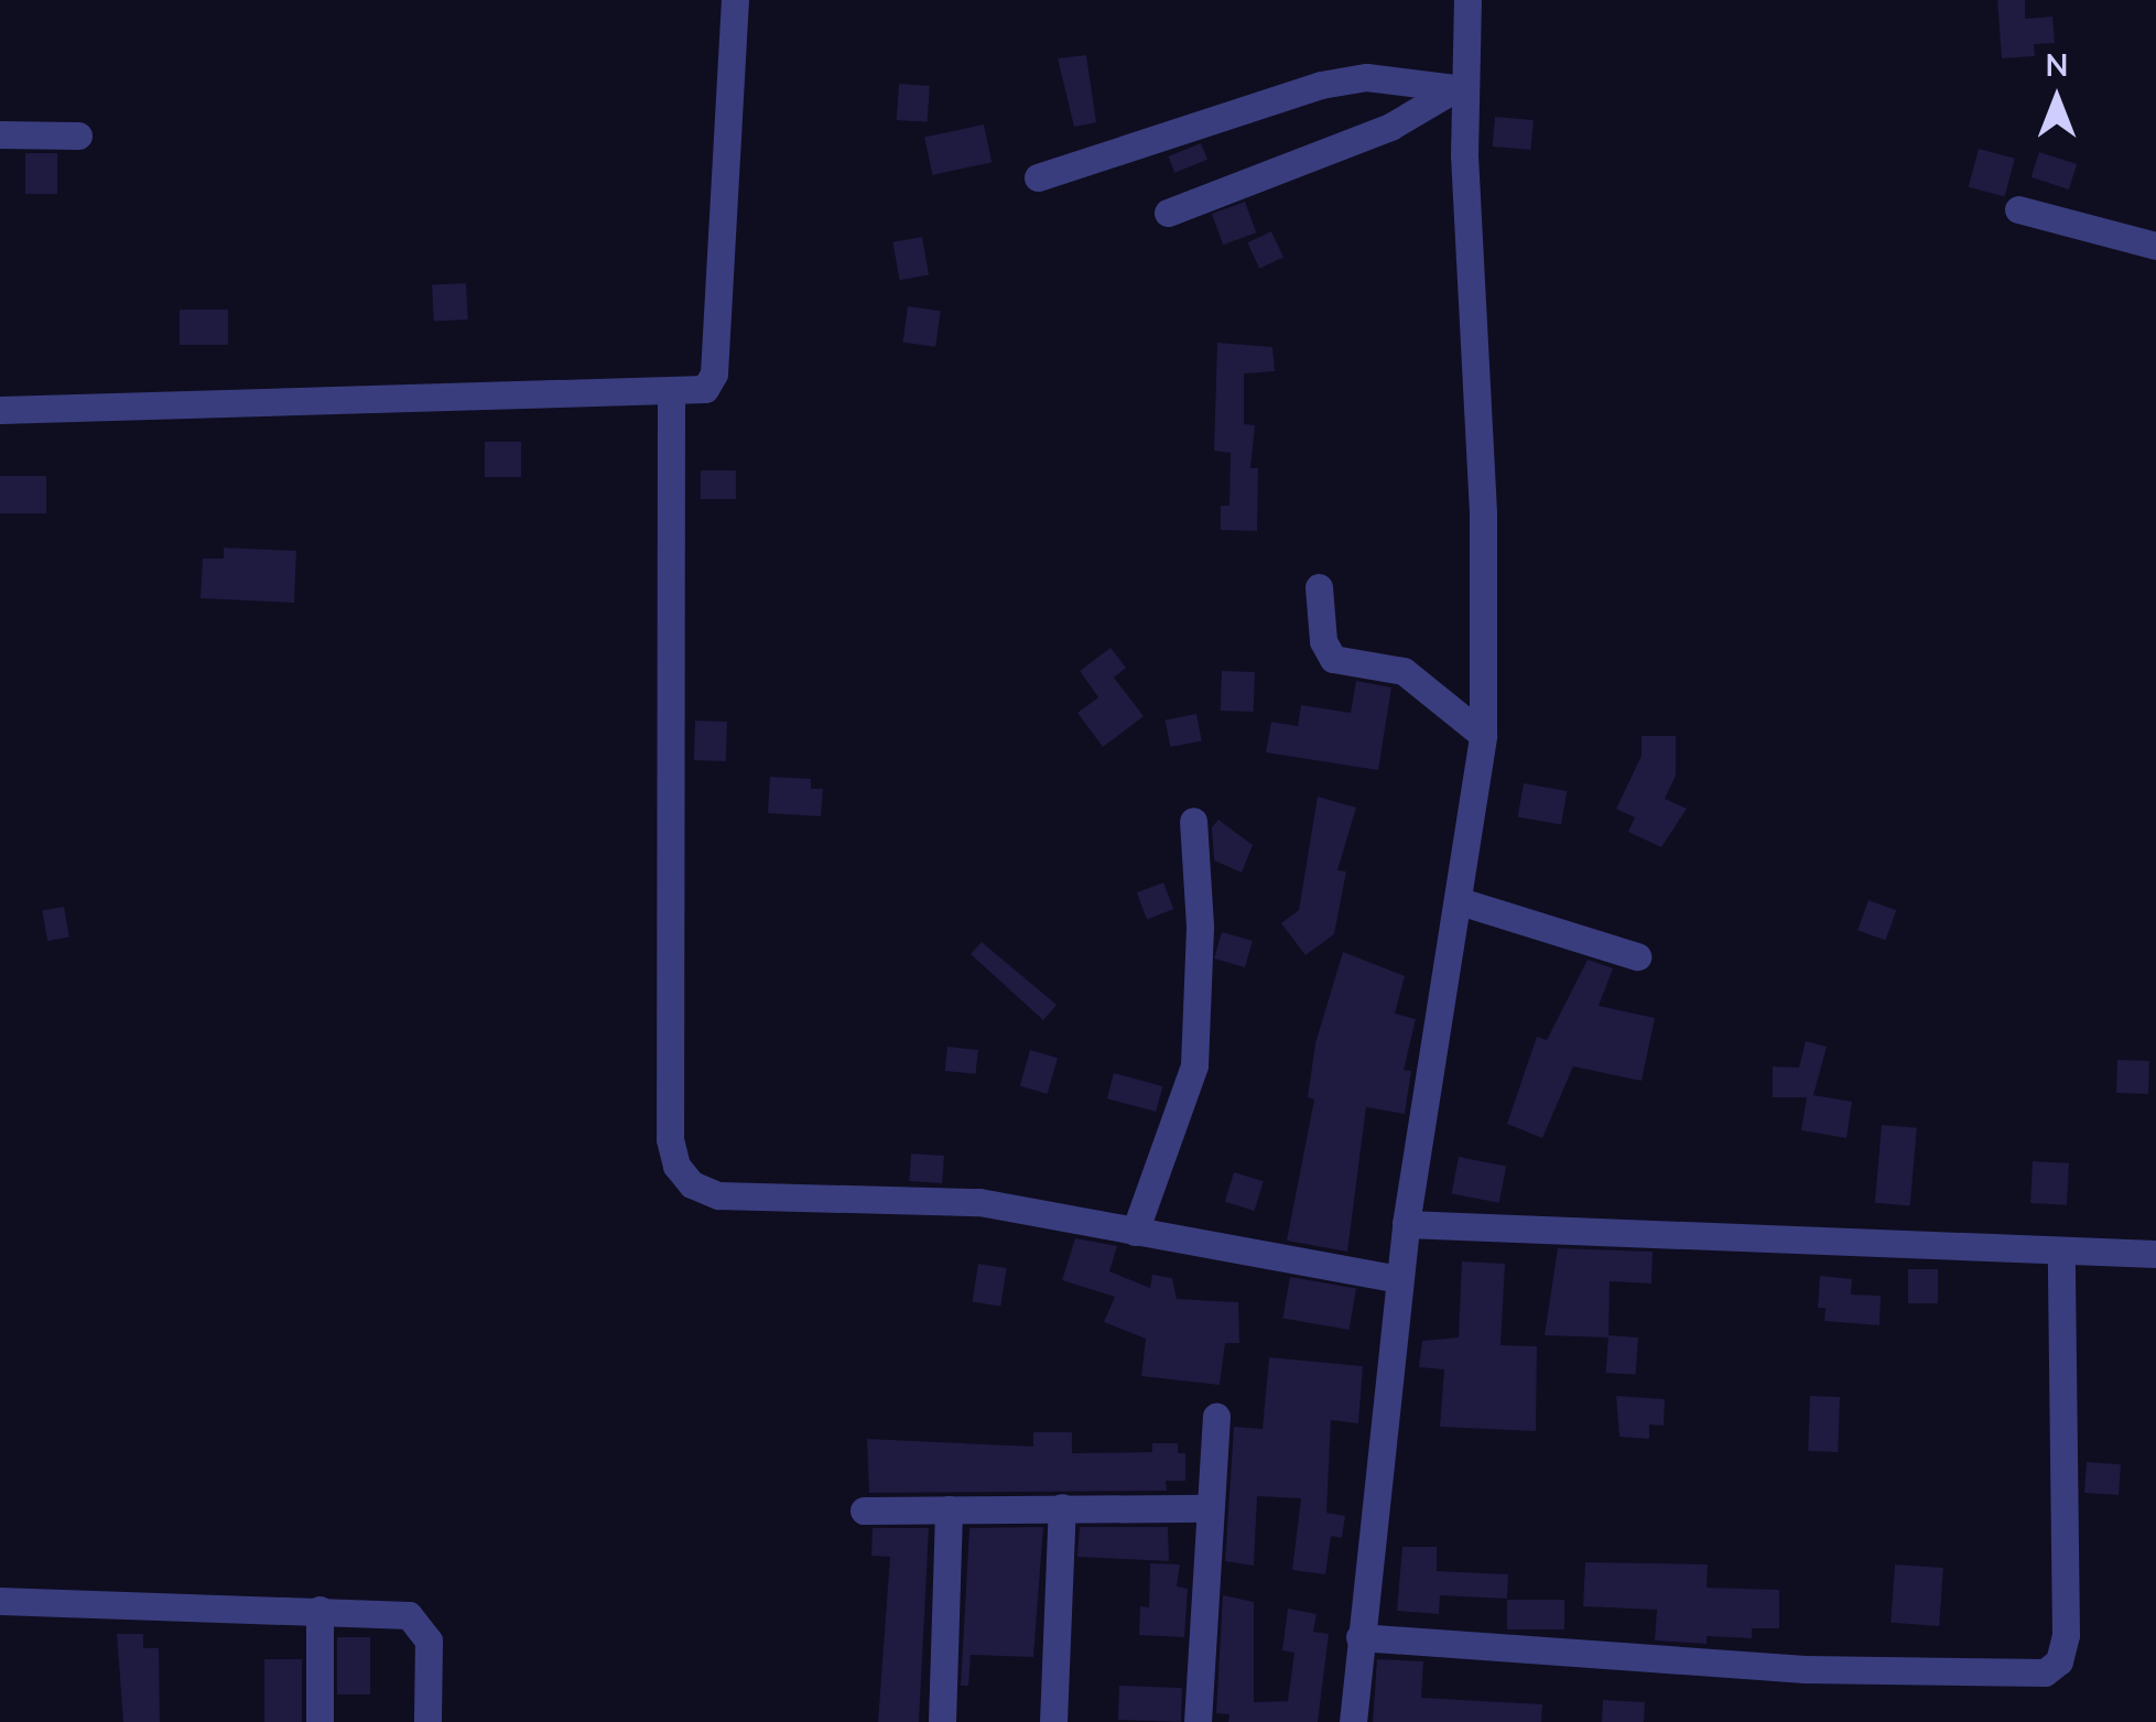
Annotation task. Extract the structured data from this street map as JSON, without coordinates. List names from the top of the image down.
{
  "north": "top"
}
